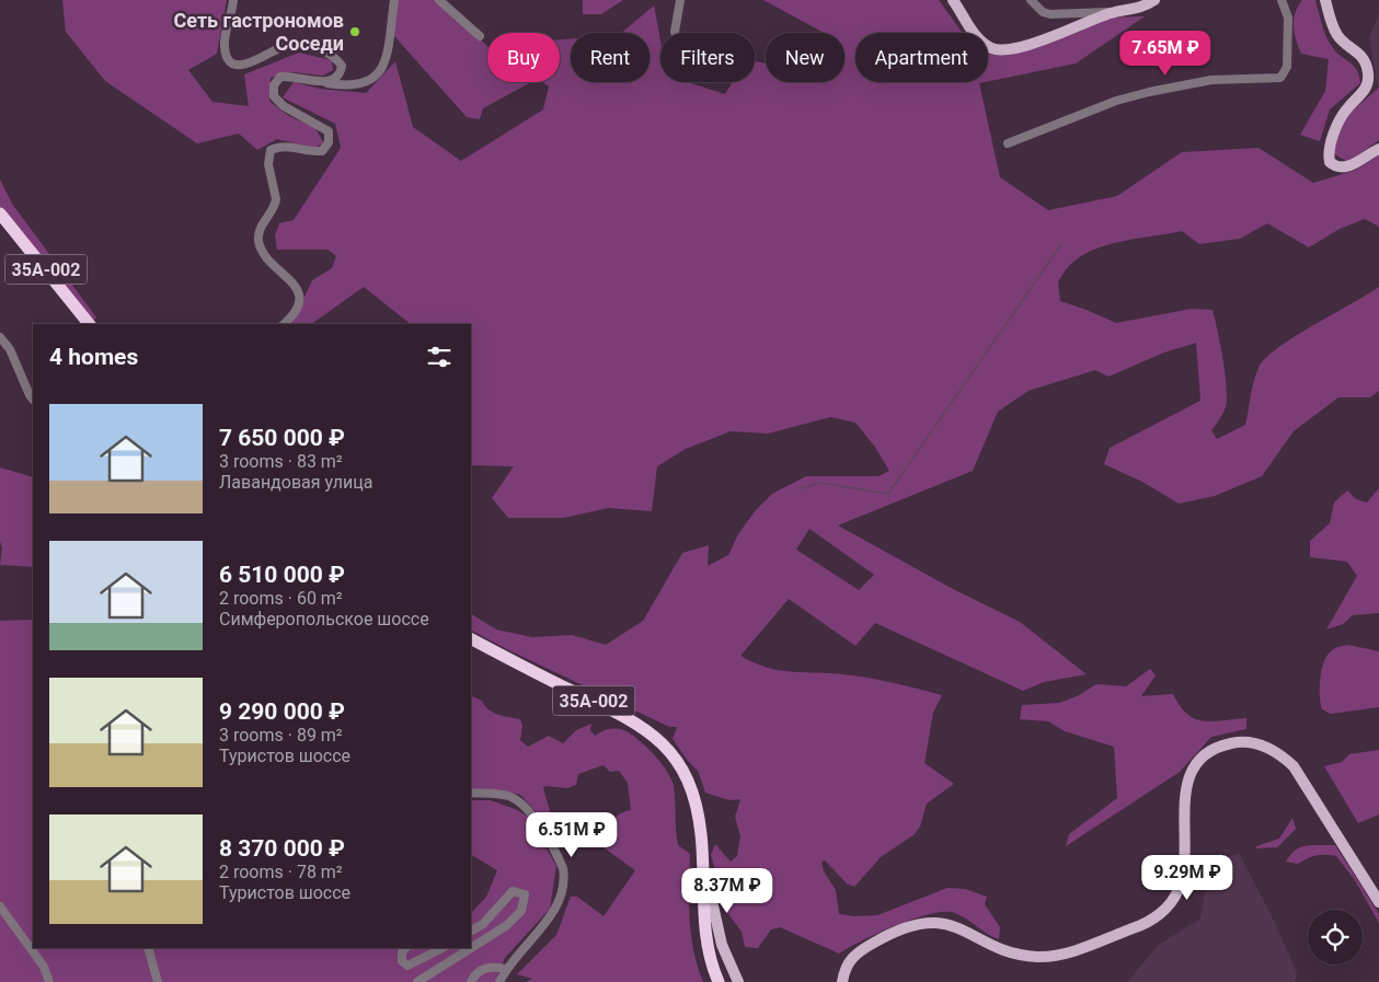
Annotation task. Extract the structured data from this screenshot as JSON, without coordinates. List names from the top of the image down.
{
  "streets": {
    "highway": ["35А-002"]
  },
  "places": ["Сеть гастрономов Соседи"],
  "page": {
    "price": [
      "7.65M ₽",
      "6.51M ₽",
      "9.29M ₽",
      "8.37M ₽"
    ],
    "chip": [
      "Buy",
      "Rent",
      "Filters",
      "New",
      "Apartment"
    ],
    "heading": "4 homes",
    "list": [
      {
        "name": "7 650 000 ₽",
        "note": "3 rooms · 83 m² · Лавандовая улица"
      },
      {
        "name": "6 510 000 ₽",
        "note": "2 rooms · 60 m² · Симферопольское шоссе"
      },
      {
        "name": "9 290 000 ₽",
        "note": "3 rooms · 89 m² · Туристов шоссе"
      },
      {
        "name": "8 370 000 ₽",
        "note": "2 rooms · 78 m² · Туристов шоссе"
      }
    ]
  }
}
